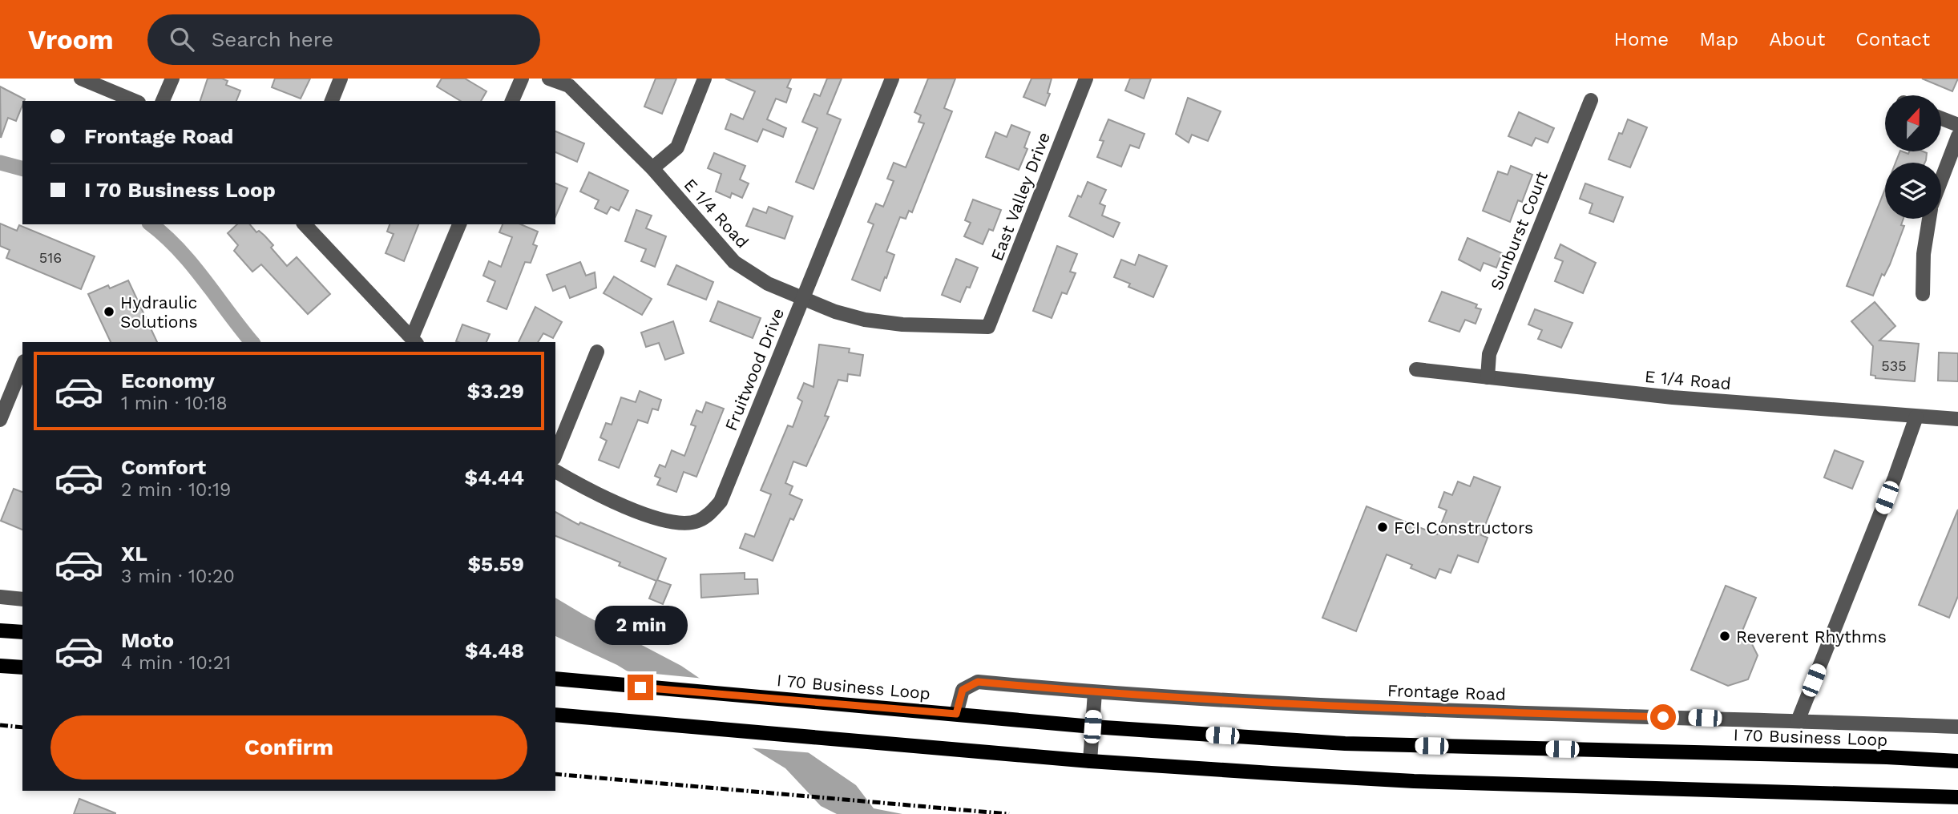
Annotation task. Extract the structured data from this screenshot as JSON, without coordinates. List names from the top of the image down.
{
  "streets": {
    "main road": ["I 70 Business Loop"],
    "street": [
      "East Valley Drive",
      "E 1/4 Road",
      "Sunburst Court",
      "Fruitwood Drive",
      "Frontage Road"
    ]
  },
  "crossings": [
    ["East Valley Drive", "E 1/4 Road"],
    ["E 1/4 Road", "Sunburst Court"],
    ["E 1/4 Road", "Fruitwood Drive"],
    ["I 70 Business Loop", "Frontage Road"]
  ],
  "places": ["Hydraulic Solutions", "FCI Constructors", "Reverent Rhythms"],
  "house_numbers": ["516", "535"],
  "north": "top",
  "page": {
    "header": "Vroom",
    "search": "Search here",
    "nav": [
      "Home",
      "Map",
      "About",
      "Contact"
    ],
    "banner": ["Frontage Road", "I 70 Business Loop"],
    "list": [
      {
        "name": "Economy",
        "note": "1 min · 10:18",
        "value": "$3.29"
      },
      {
        "name": "Comfort",
        "note": "2 min · 10:19",
        "value": "$4.44"
      },
      {
        "name": "XL",
        "note": "3 min · 10:20",
        "value": "$5.59"
      },
      {
        "name": "Moto",
        "note": "4 min · 10:21",
        "value": "$4.48"
      }
    ],
    "bubble": "2 min",
    "buttons": "Confirm"
  }
}
